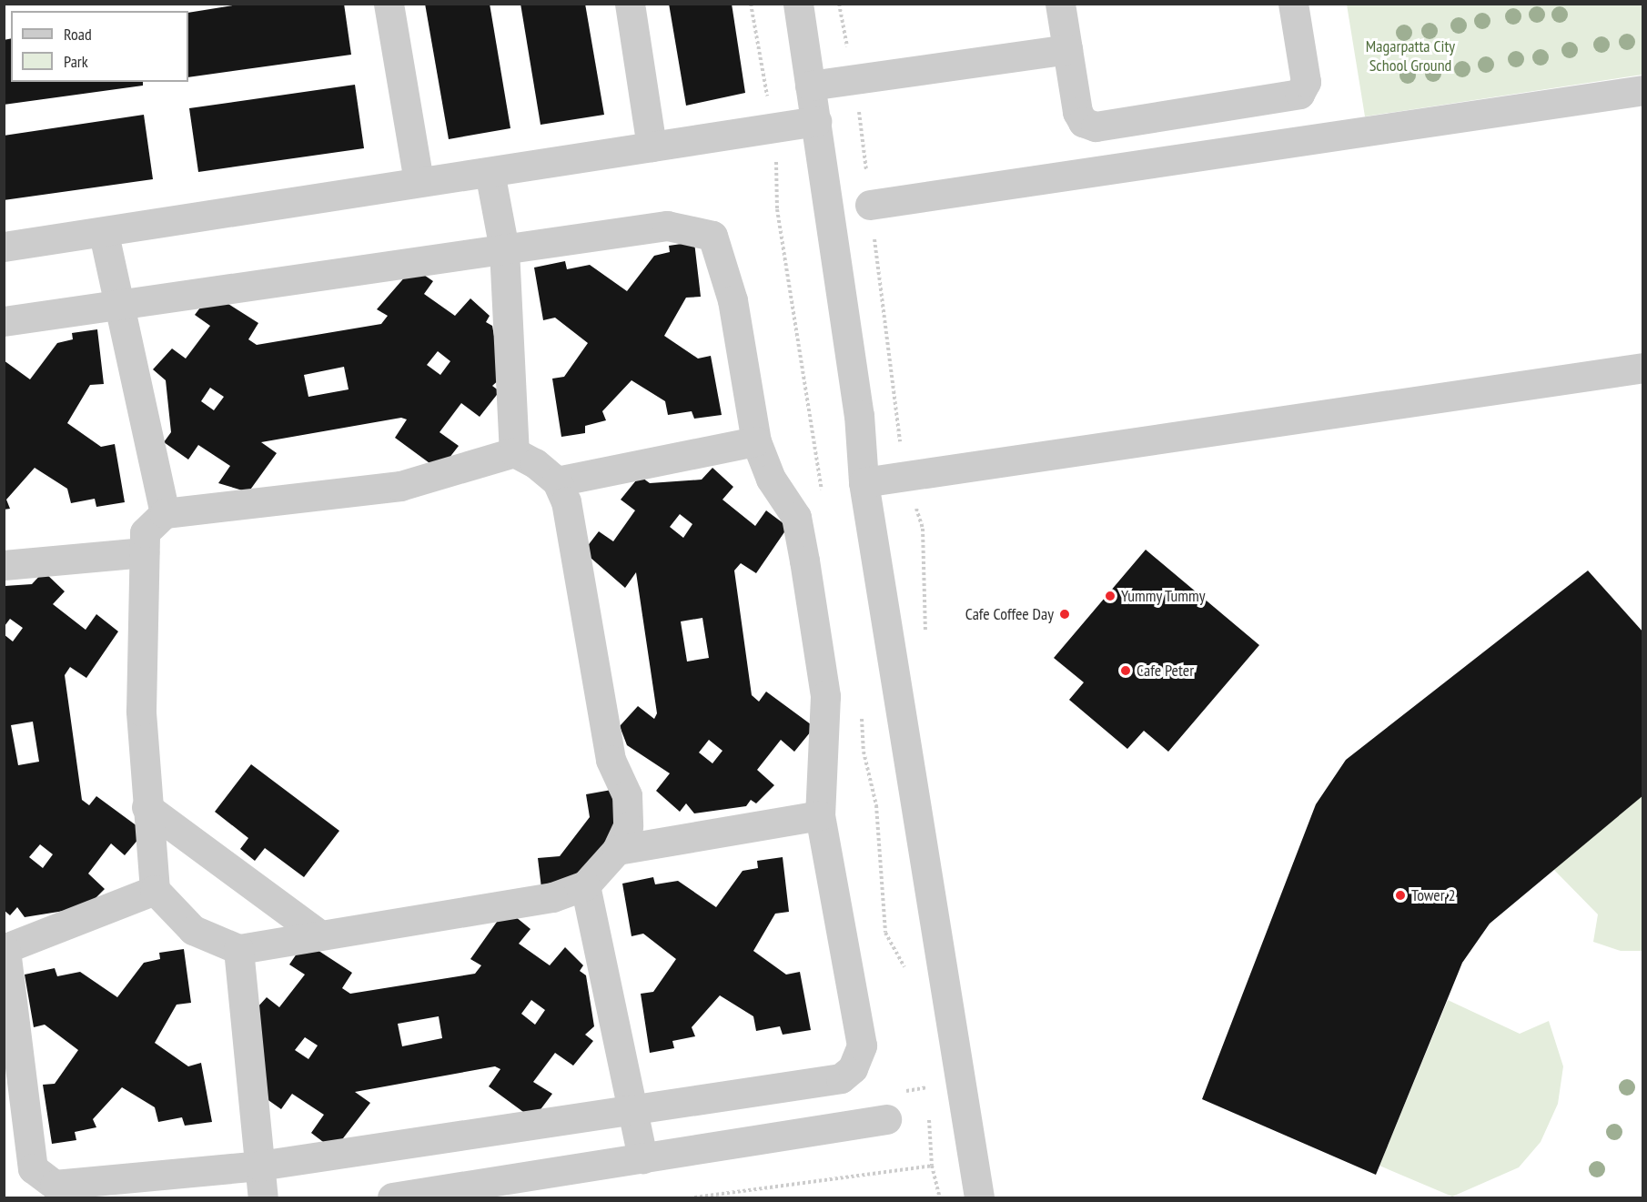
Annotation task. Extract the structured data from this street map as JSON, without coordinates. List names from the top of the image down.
{
  "parks": ["Magarpatta City School Ground"],
  "places": [
    "Yummy Tummy",
    "Cafe Coffee Day",
    "Cafe Peter",
    "Tower 2"
  ],
  "legend": ["Road", "Park"]
}
